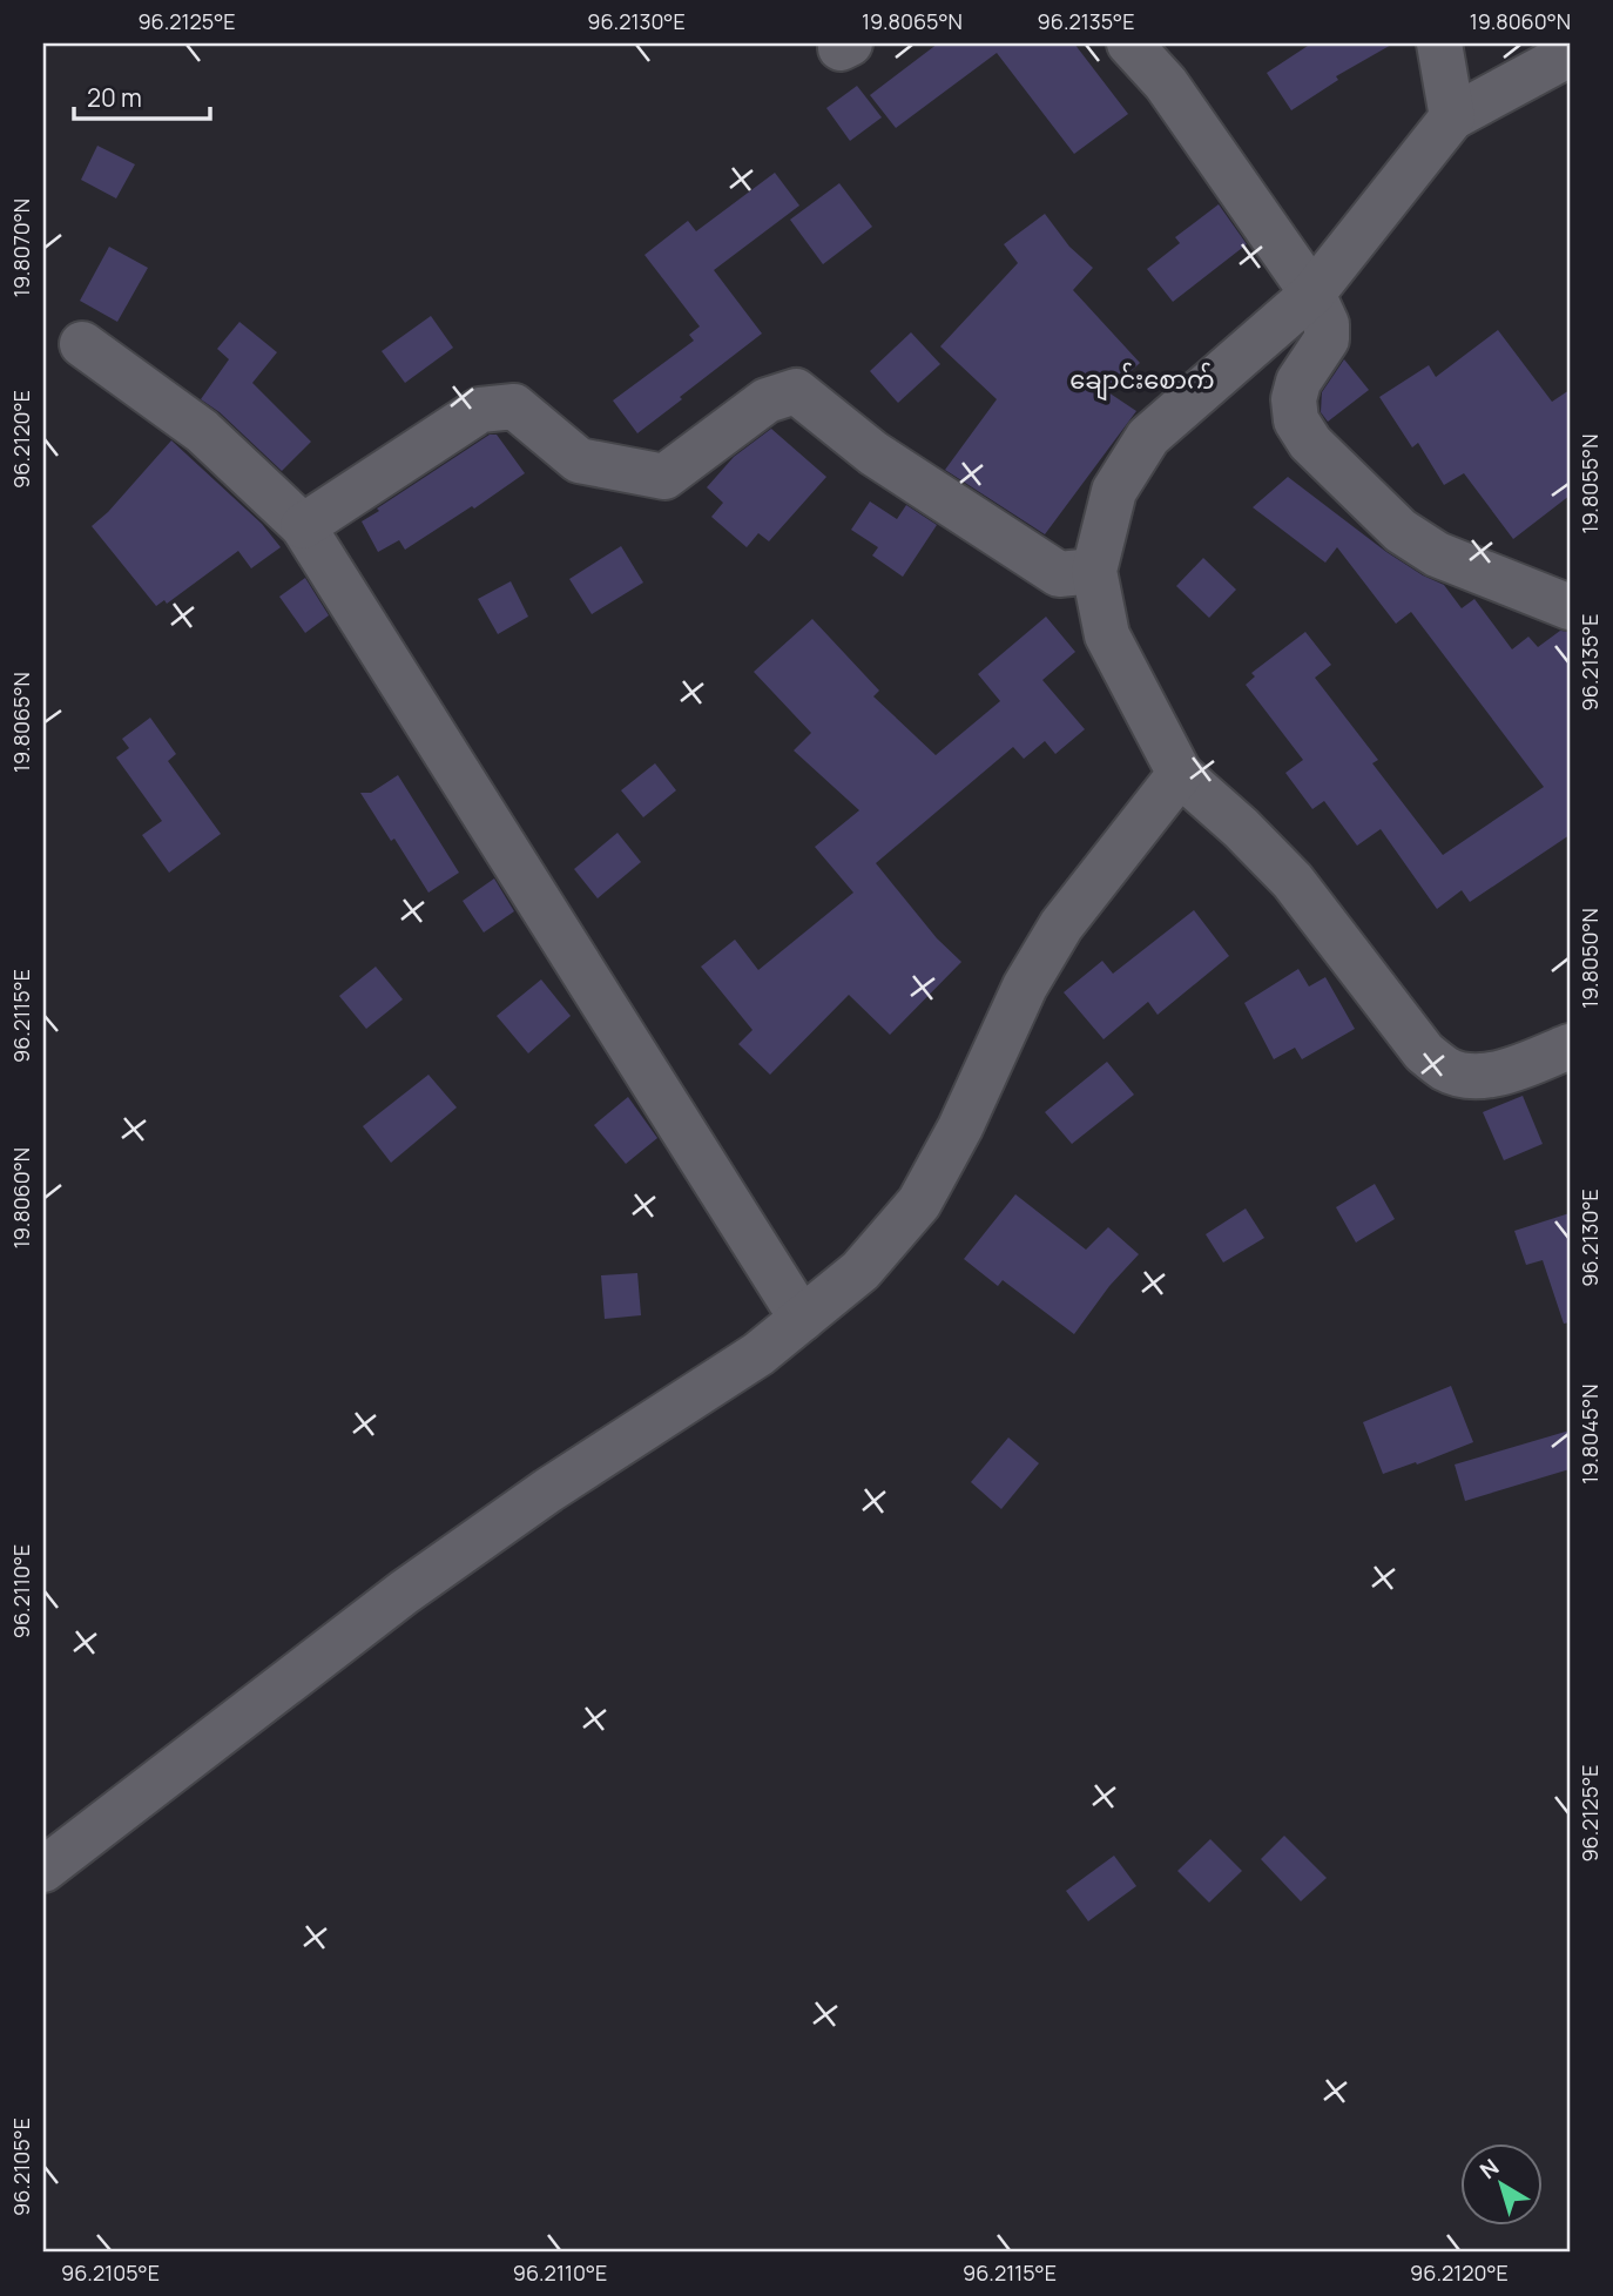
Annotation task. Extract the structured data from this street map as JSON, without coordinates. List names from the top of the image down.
{
  "districts": ["ချောင်းစောက်"],
  "scale_bar": "20 m",
  "north": "top left",
  "coordinates": [
    "96.2125°E",
    "96.2130°E",
    "19.8065°N",
    "96.2135°E",
    "19.8060°N",
    "19.8070°N",
    "96.2120°E",
    "19.8055°N",
    "19.8050°N",
    "96.2115°E",
    "19.8045°N",
    "96.2110°E",
    "96.2105°E"
  ]
}
